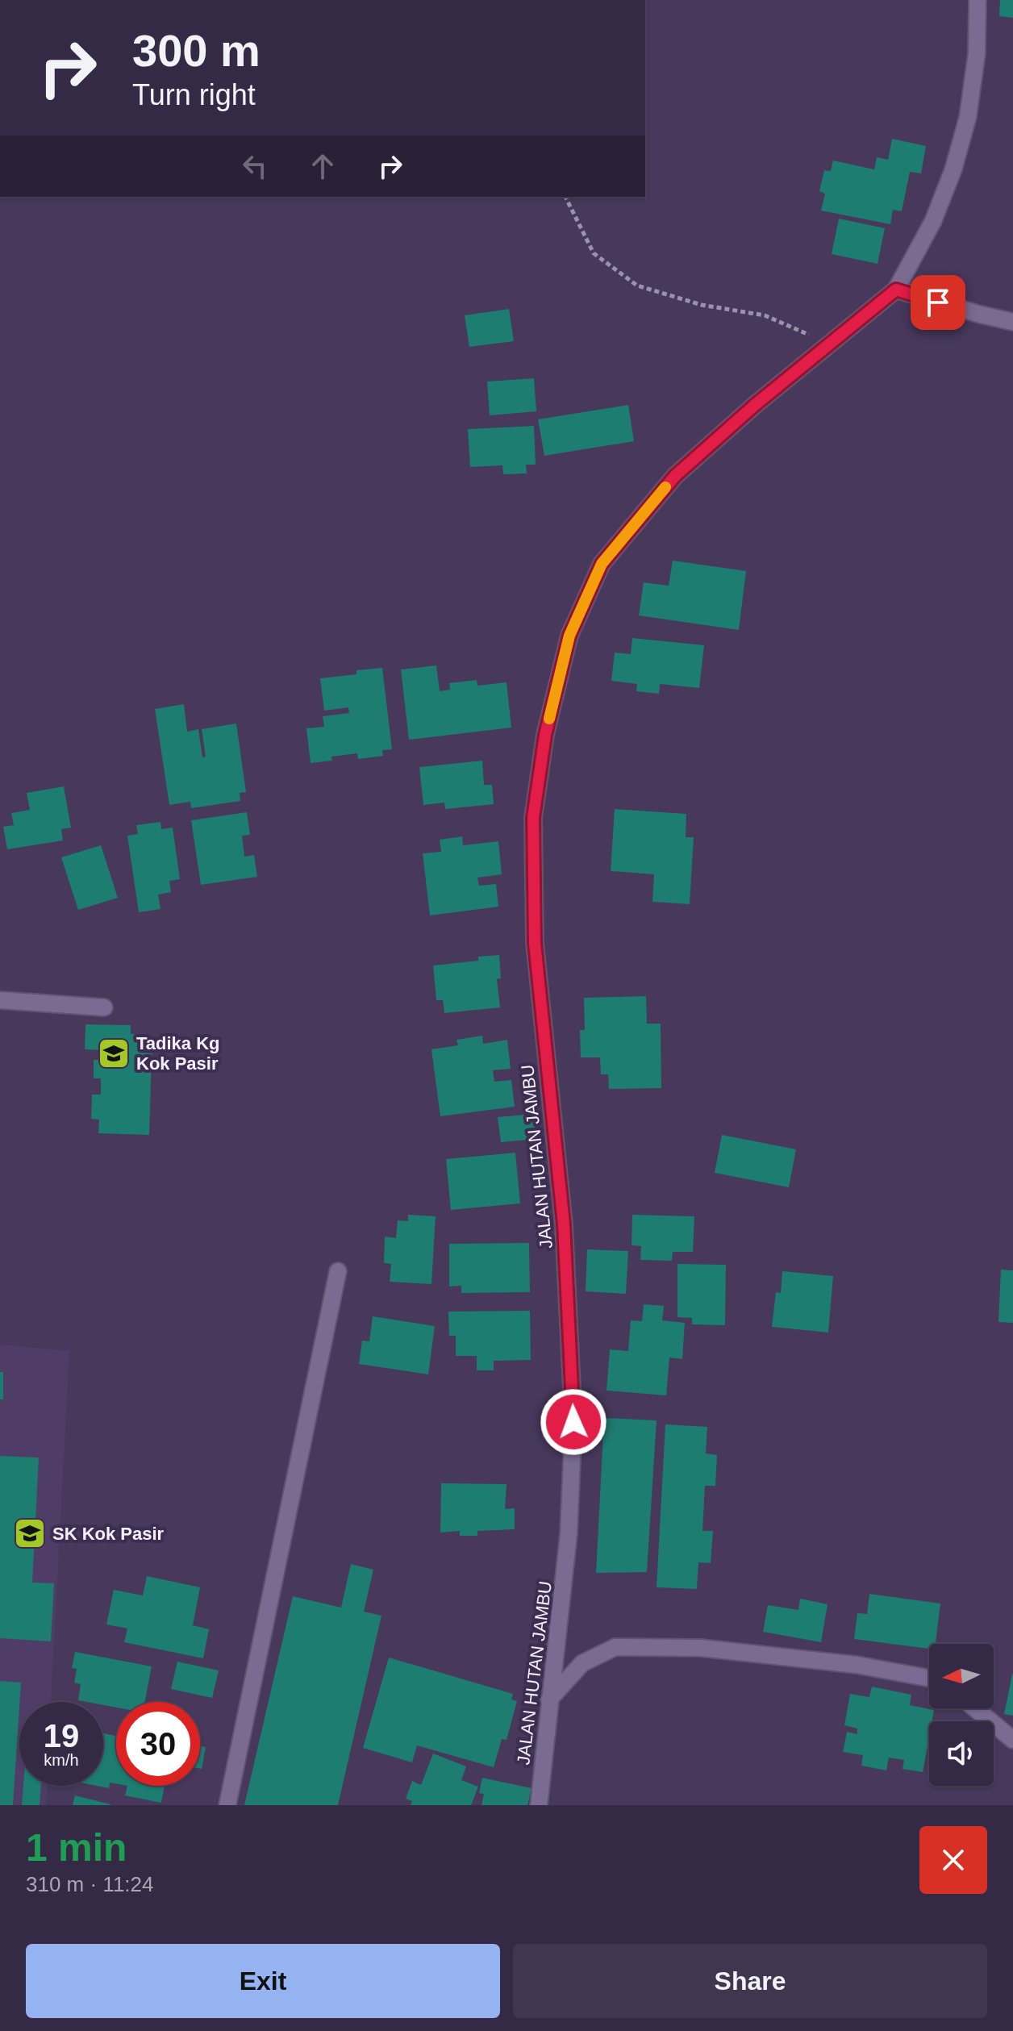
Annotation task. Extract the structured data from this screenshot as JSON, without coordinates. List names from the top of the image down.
{
  "streets": {
    "street": ["JALAN HUTAN JAMBU"]
  },
  "places": {
    "school or university": ["Tadika Kg Kok Pasir", "SK Kok Pasir"]
  },
  "north": "left",
  "page": {
    "turn": ["300 m", "Turn right"],
    "speed": "19 km/h",
    "limit": "30",
    "heading": ["1 min", "310 m · 11:24"],
    "buttons": ["Exit", "Share"]
  }
}
